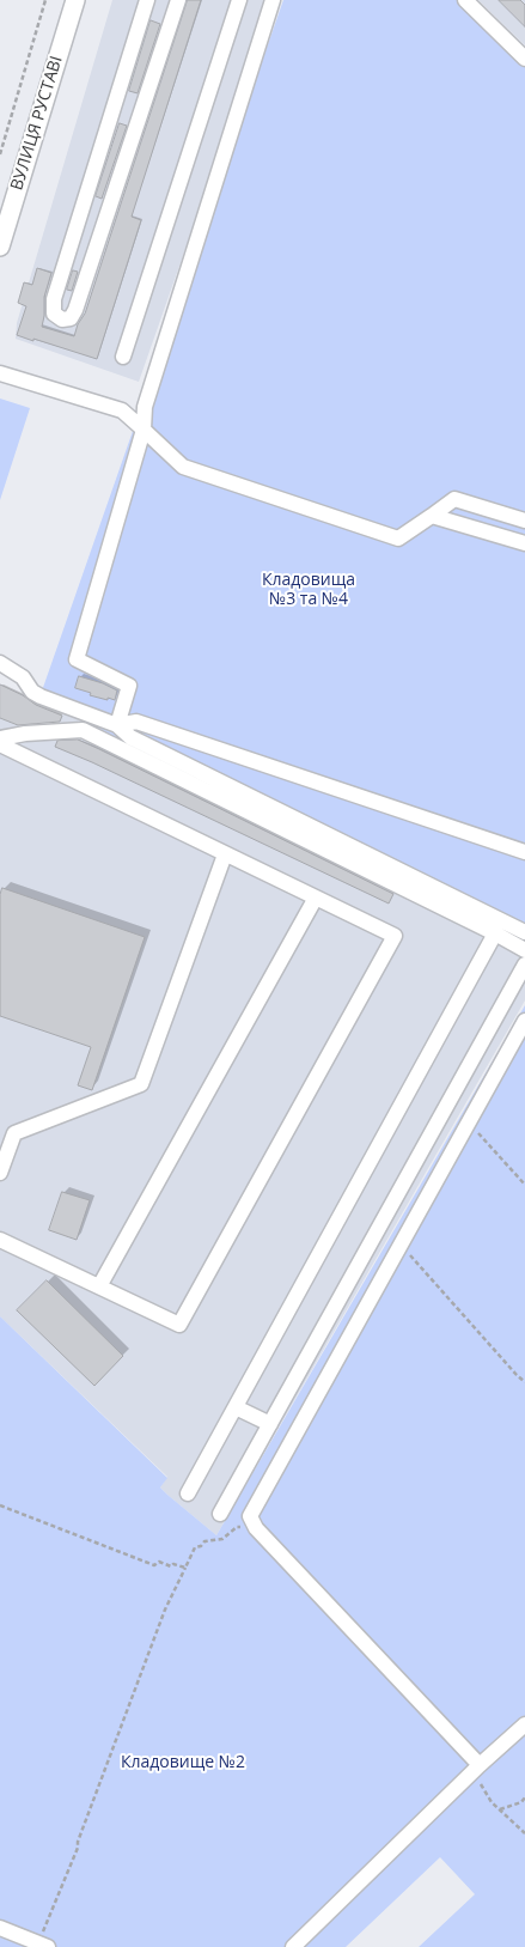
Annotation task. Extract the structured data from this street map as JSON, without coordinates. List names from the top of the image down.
{
  "streets": {
    "main road": ["ВУЛИЦЯ РУСТАВІ"]
  },
  "parks": ["Кладовища №3 та №4", "Кладовище №2"]
}
